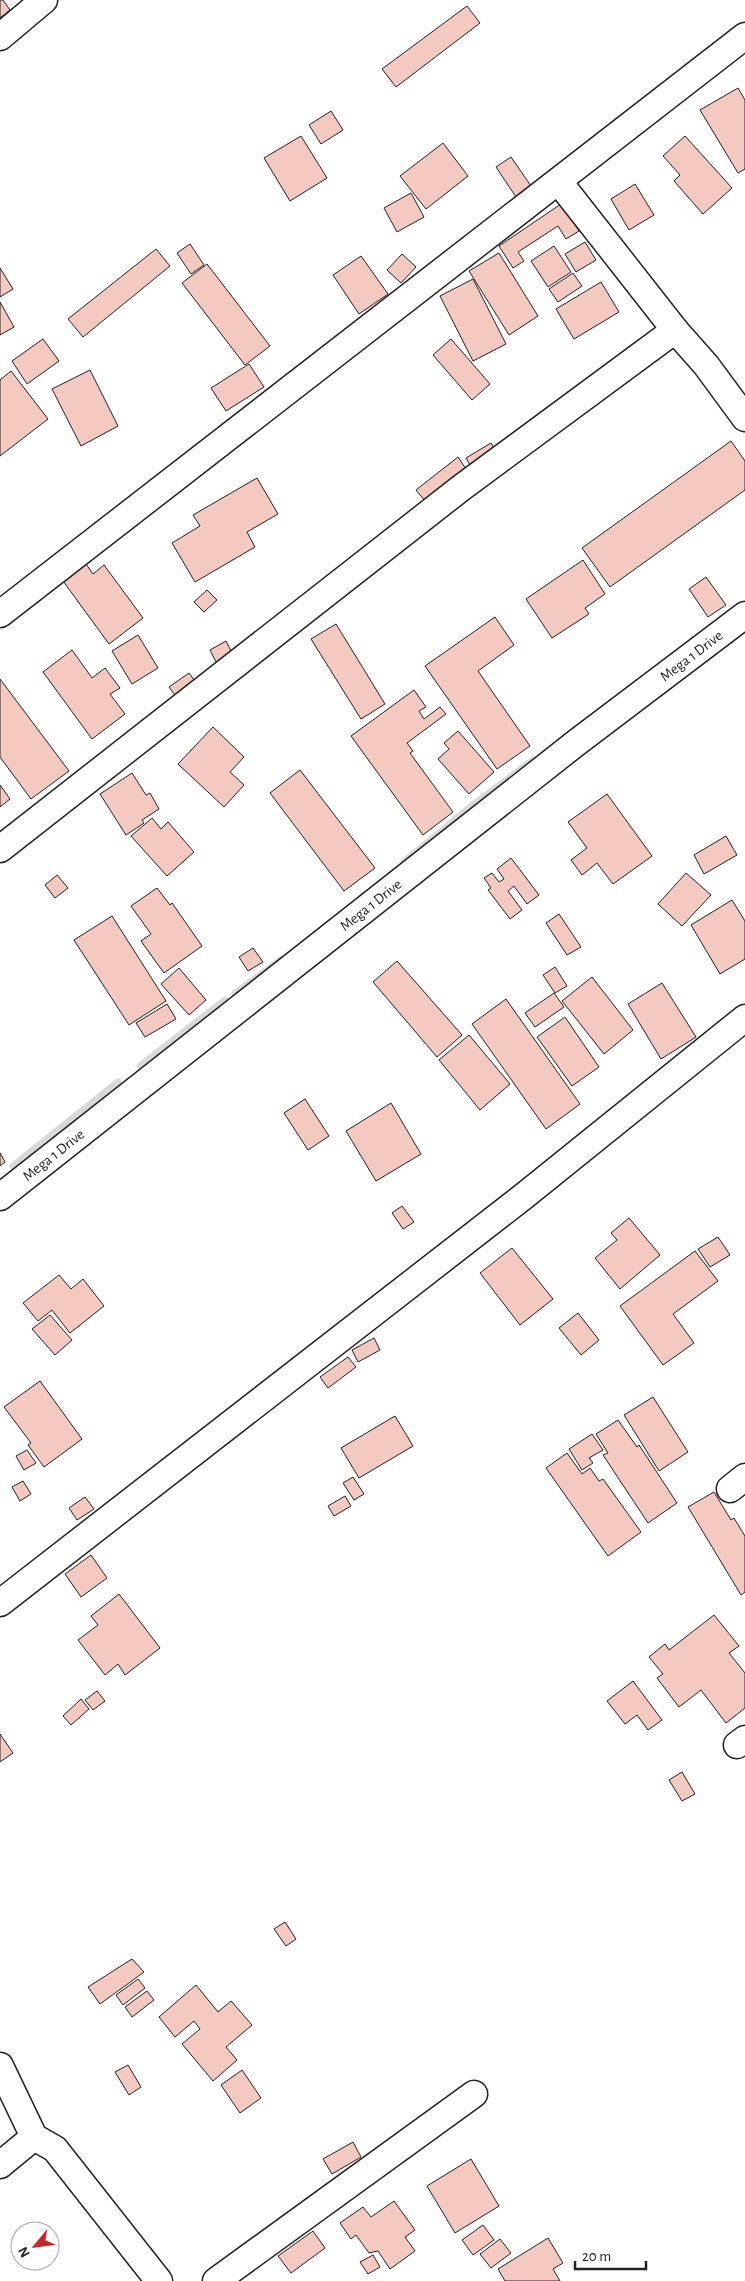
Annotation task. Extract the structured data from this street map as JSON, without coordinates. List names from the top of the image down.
{
  "streets": {
    "street": ["Mega 1 Drive"]
  },
  "scale_bar": "20 m",
  "north": "bottom left"
}
